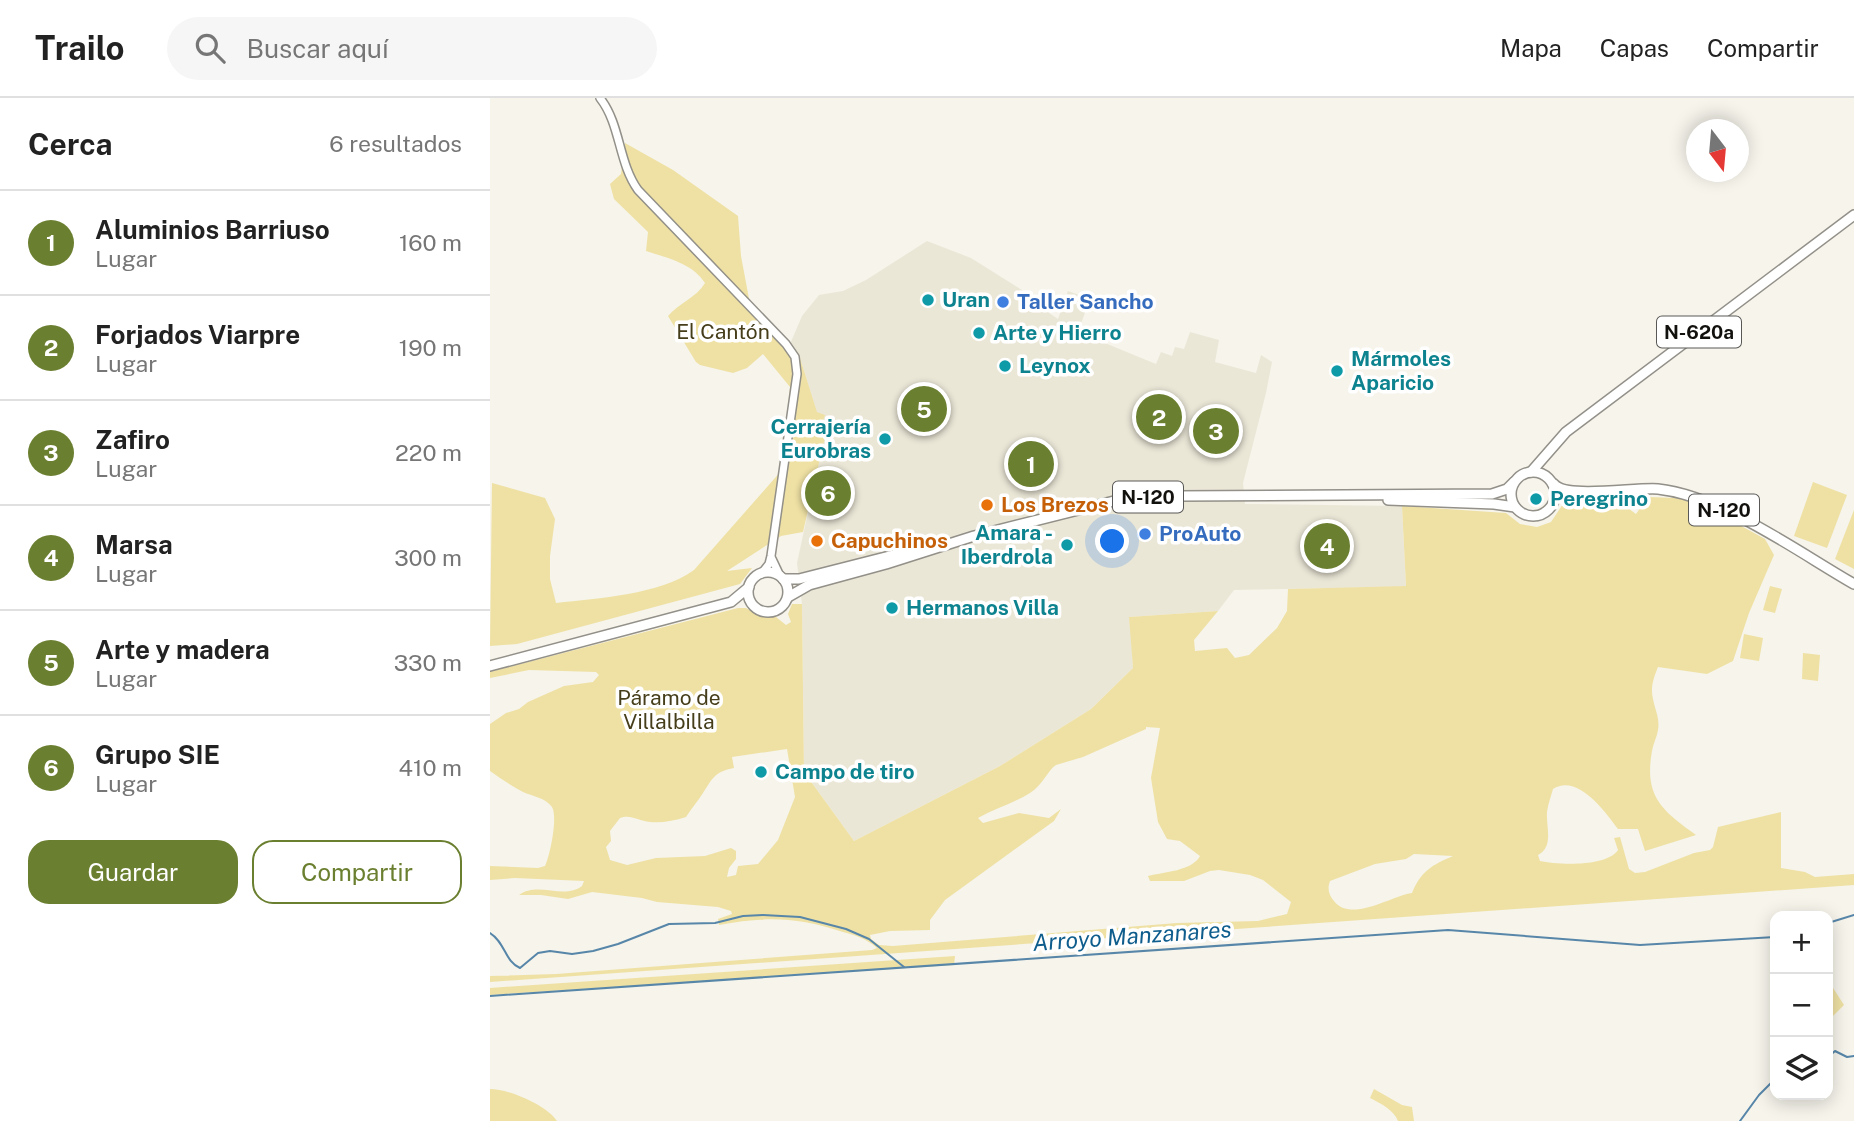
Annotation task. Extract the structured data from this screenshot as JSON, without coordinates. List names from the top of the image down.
{
  "streets": {
    "highway": ["N-620a", "N-120"]
  },
  "crossings": [
    ["N-620a", "N-120"]
  ],
  "water": ["Arroyo Manzanares"],
  "parks": ["El Cantón", "Páramo de Villalbilla"],
  "places": [
    "Uran",
    "Taller Sancho",
    "Arte y Hierro",
    "Leynox",
    "Mármoles Aparicio",
    "Cerrajería Eurobras",
    "Peregrino",
    "Los Brezos",
    "ProAuto",
    "Capuchinos",
    "Amara - Iberdrola",
    "Hermanos Villa",
    "Campo de tiro"
  ],
  "north": "bottom",
  "page": {
    "header": "Trailo",
    "search": "Buscar aquí",
    "nav": ["Mapa", "Capas", "Compartir"],
    "heading": ["Cerca", "6 resultados"],
    "list": [
      {
        "mark": "1",
        "name": "Aluminios Barriuso",
        "note": "Lugar",
        "value": "160 m"
      },
      {
        "mark": "2",
        "name": "Forjados Viarpre",
        "note": "Lugar",
        "value": "190 m"
      },
      {
        "mark": "3",
        "name": "Zafiro",
        "note": "Lugar",
        "value": "220 m"
      },
      {
        "mark": "4",
        "name": "Marsa",
        "note": "Lugar",
        "value": "300 m"
      },
      {
        "mark": "5",
        "name": "Arte y madera",
        "note": "Lugar",
        "value": "330 m"
      },
      {
        "mark": "6",
        "name": "Grupo SIE",
        "note": "Lugar",
        "value": "410 m"
      }
    ],
    "pins": [
      "5",
      "2",
      "3",
      "1",
      "6",
      "4"
    ],
    "buttons": ["Guardar", "Compartir"],
    "map_buttons": ["+", "−"]
  }
}
